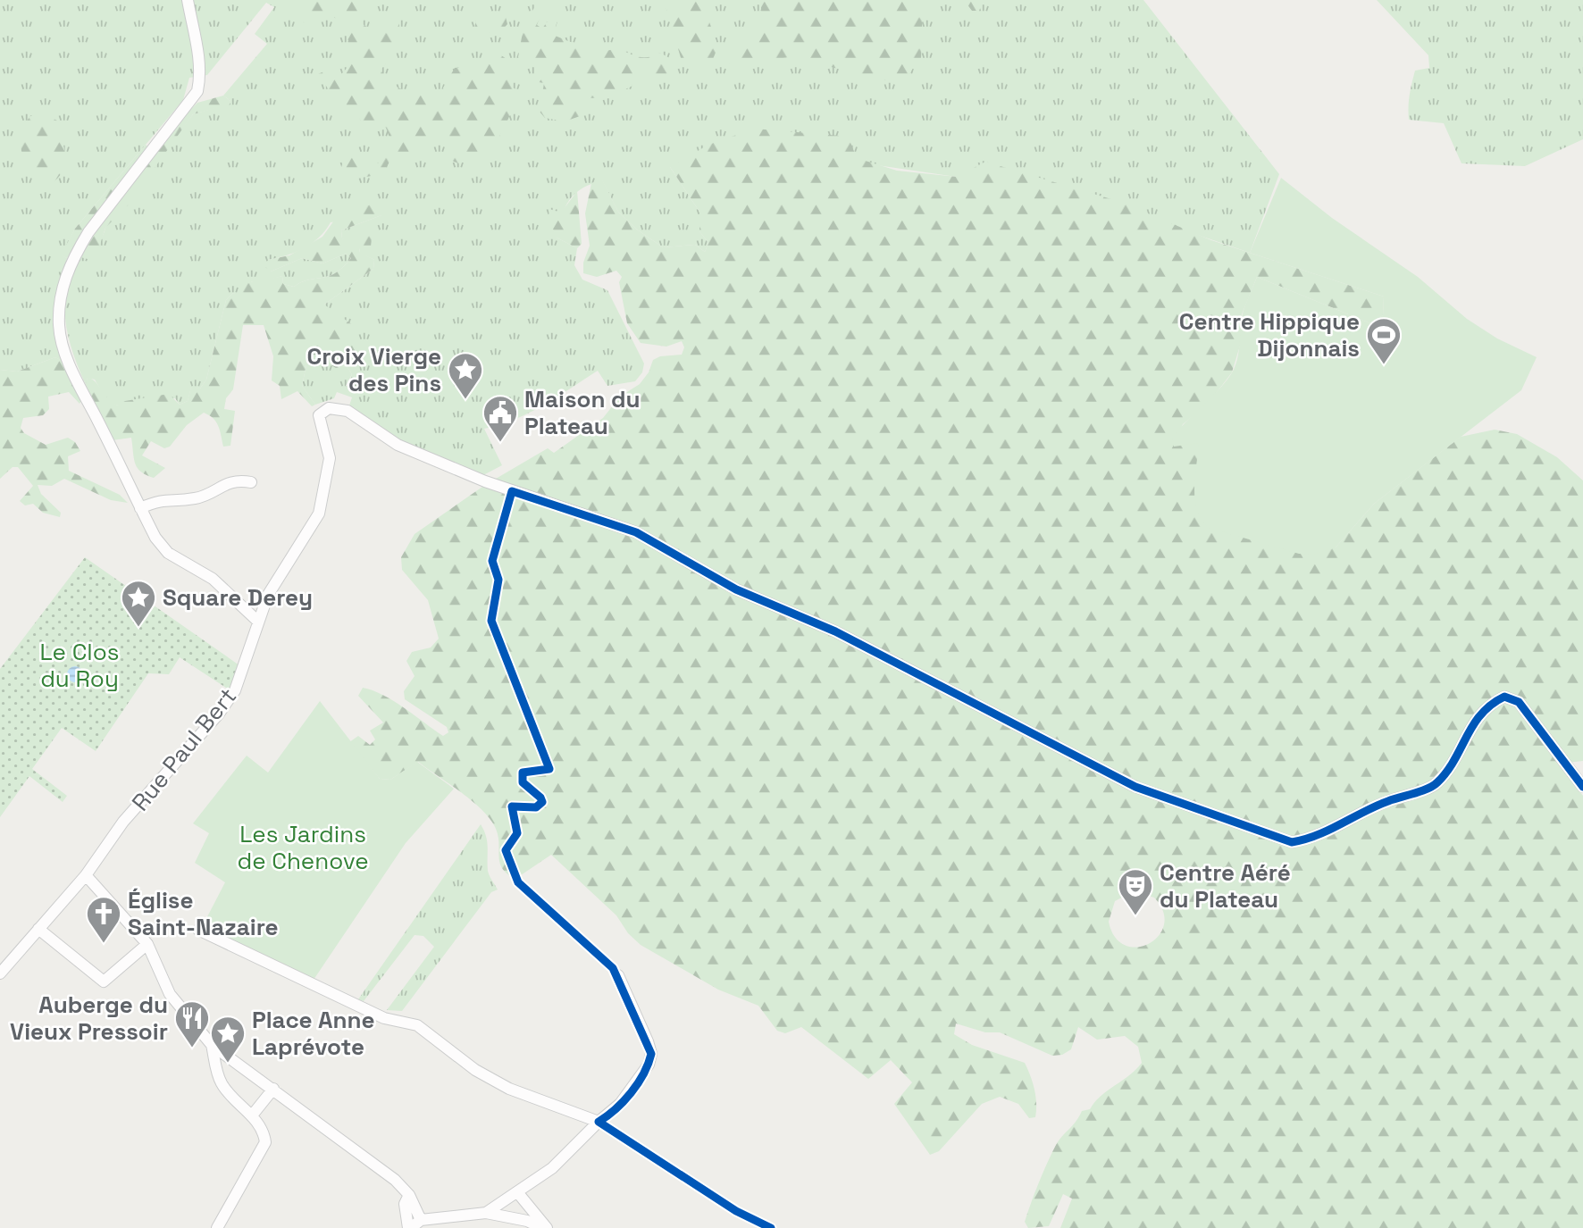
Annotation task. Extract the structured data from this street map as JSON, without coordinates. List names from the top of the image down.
{
  "streets": {
    "street": ["Rue Paul Bert"]
  },
  "parks": ["Le Clos du Roy", "Les Jardins de Chenove"],
  "places": {
    "sports": ["Centre Hippique Dijonnais"],
    "place": ["Croix Vierge des Pins", "Square Derey", "Place Anne Laprévote"],
    "public building": ["Maison du Plateau"],
    "theatre": ["Centre Aéré du Plateau"],
    "church": ["Église Saint-Nazaire"],
    "restaurant": ["Auberge du Vieux Pressoir"]
  }
}
